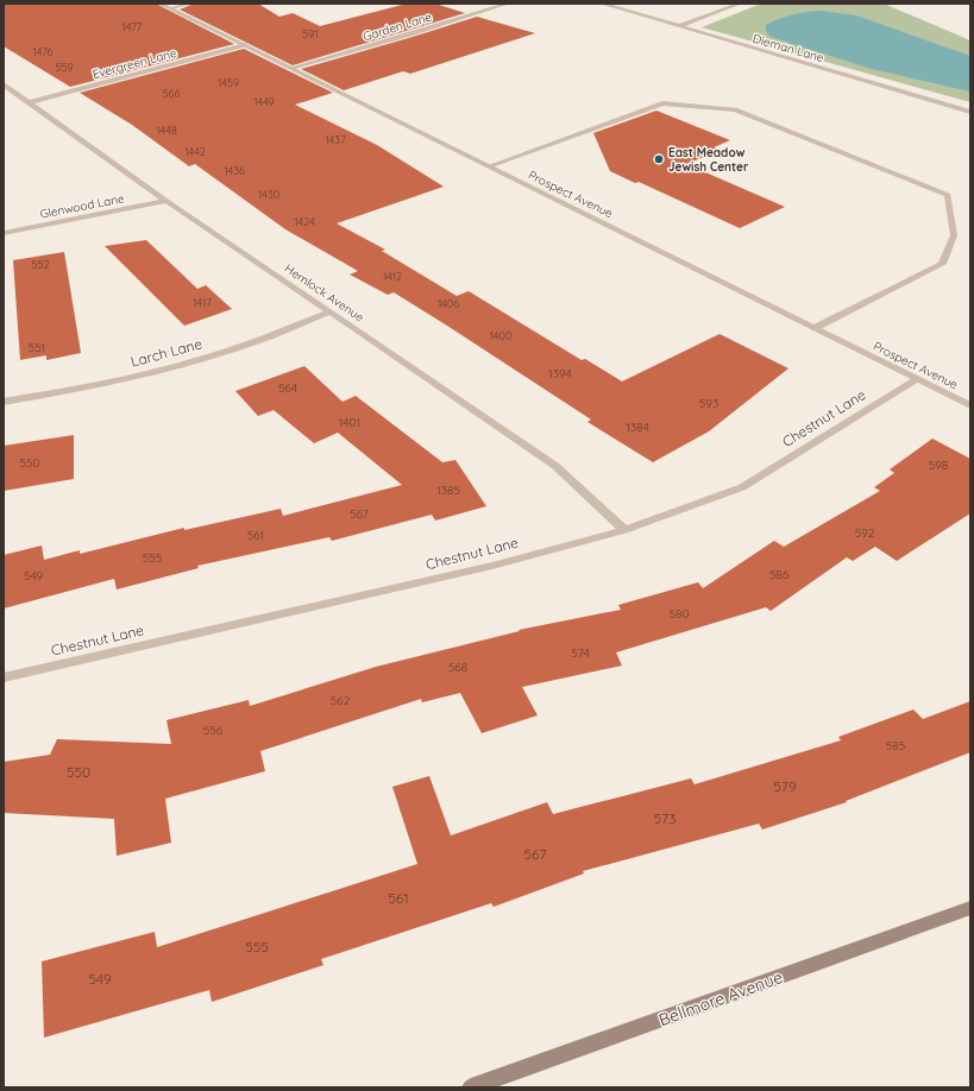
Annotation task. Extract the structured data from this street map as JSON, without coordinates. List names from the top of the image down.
{
  "streets": {
    "main road": ["Bellmore Avenue"],
    "street": [
      "Garden Lane",
      "Dieman Lane",
      "Evergreen Lane",
      "Prospect Avenue",
      "Glenwood Lane",
      "Hemlock Avenue",
      "Larch Lane",
      "Chestnut Lane"
    ]
  },
  "crossings": [
    ["Garden Lane", "Prospect Avenue"],
    ["Evergreen Lane", "Prospect Avenue"],
    ["Evergreen Lane", "Hemlock Avenue"],
    ["Prospect Avenue", "Chestnut Lane"],
    ["Glenwood Lane", "Hemlock Avenue"],
    ["Hemlock Avenue", "Larch Lane"],
    ["Hemlock Avenue", "Chestnut Lane"]
  ],
  "places": ["East Meadow Jewish Center"],
  "house_numbers": [
    "1477",
    "591",
    "1476",
    "559",
    "1459",
    "566",
    "1449",
    "1448",
    "1437",
    "1442",
    "1436",
    "1430",
    "1424",
    "552",
    "1412",
    "1417",
    "1406",
    "1400",
    "551",
    "1394",
    "564",
    "593",
    "1401",
    "1384",
    "550",
    "598",
    "1385",
    "567",
    "592",
    "561",
    "555",
    "586",
    "549",
    "580",
    "574",
    "568",
    "562",
    "556",
    "585",
    "550",
    "579",
    "573",
    "567",
    "561",
    "555",
    "549"
  ]
}
